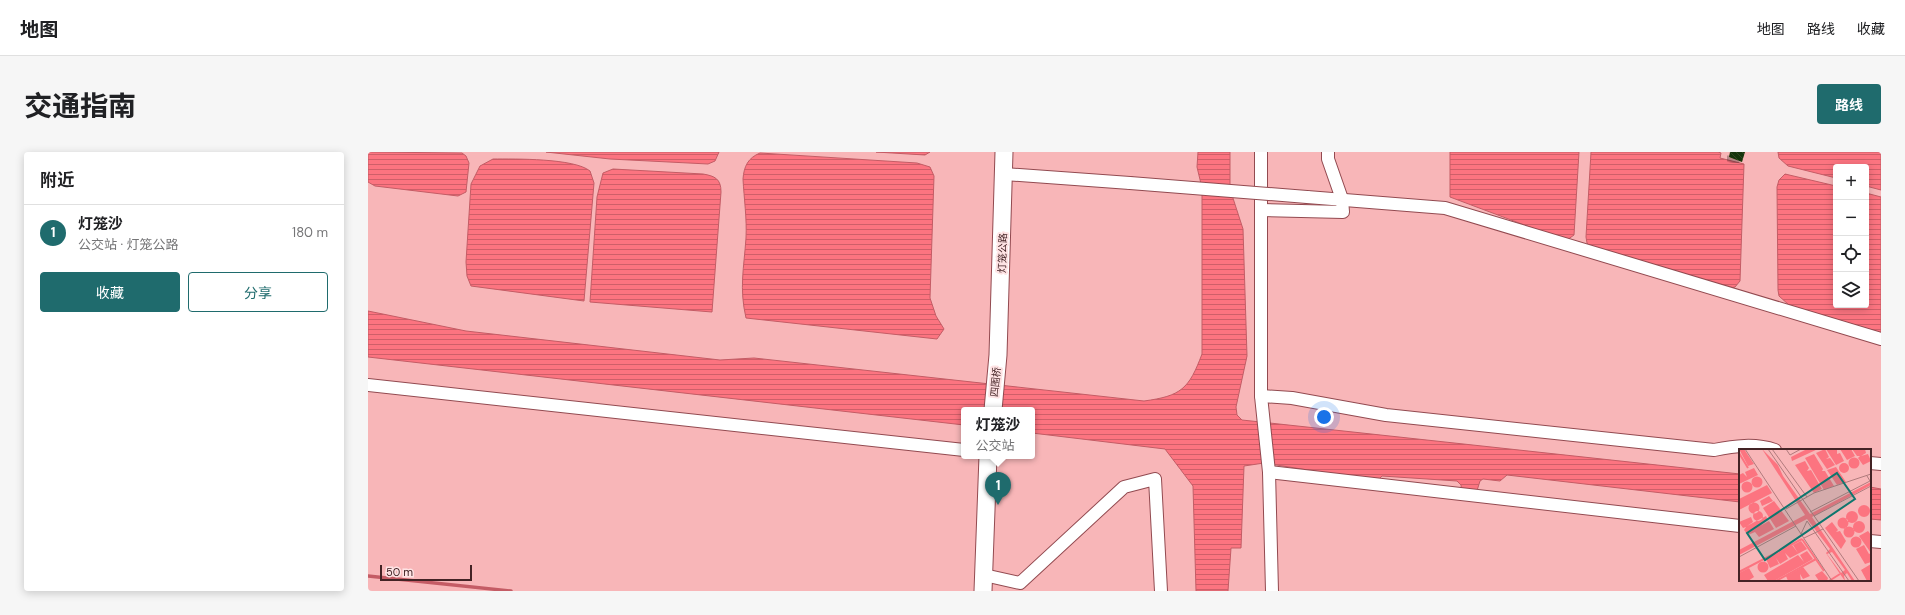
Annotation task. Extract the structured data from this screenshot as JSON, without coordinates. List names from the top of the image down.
{
  "streets": {
    "street": ["灯笼公路", "四围桥"]
  },
  "crossings": [
    ["灯笼公路", "四围桥"]
  ],
  "scale_bar": "50 m",
  "page": {
    "header": "地图",
    "nav": ["地图", "路线", "收藏"],
    "title": "交通指南",
    "buttons": [
      "路线",
      ["收藏", "分享"]
    ],
    "heading": "附近",
    "map_buttons": ["+", "−"],
    "list": [
      {
        "mark": "1",
        "name": "灯笼沙",
        "note": "公交站 · 灯笼公路",
        "value": "180 m"
      }
    ],
    "popup": ["灯笼沙", "公交站"],
    "pins": "1",
    "scale": "50 m"
  }
}
